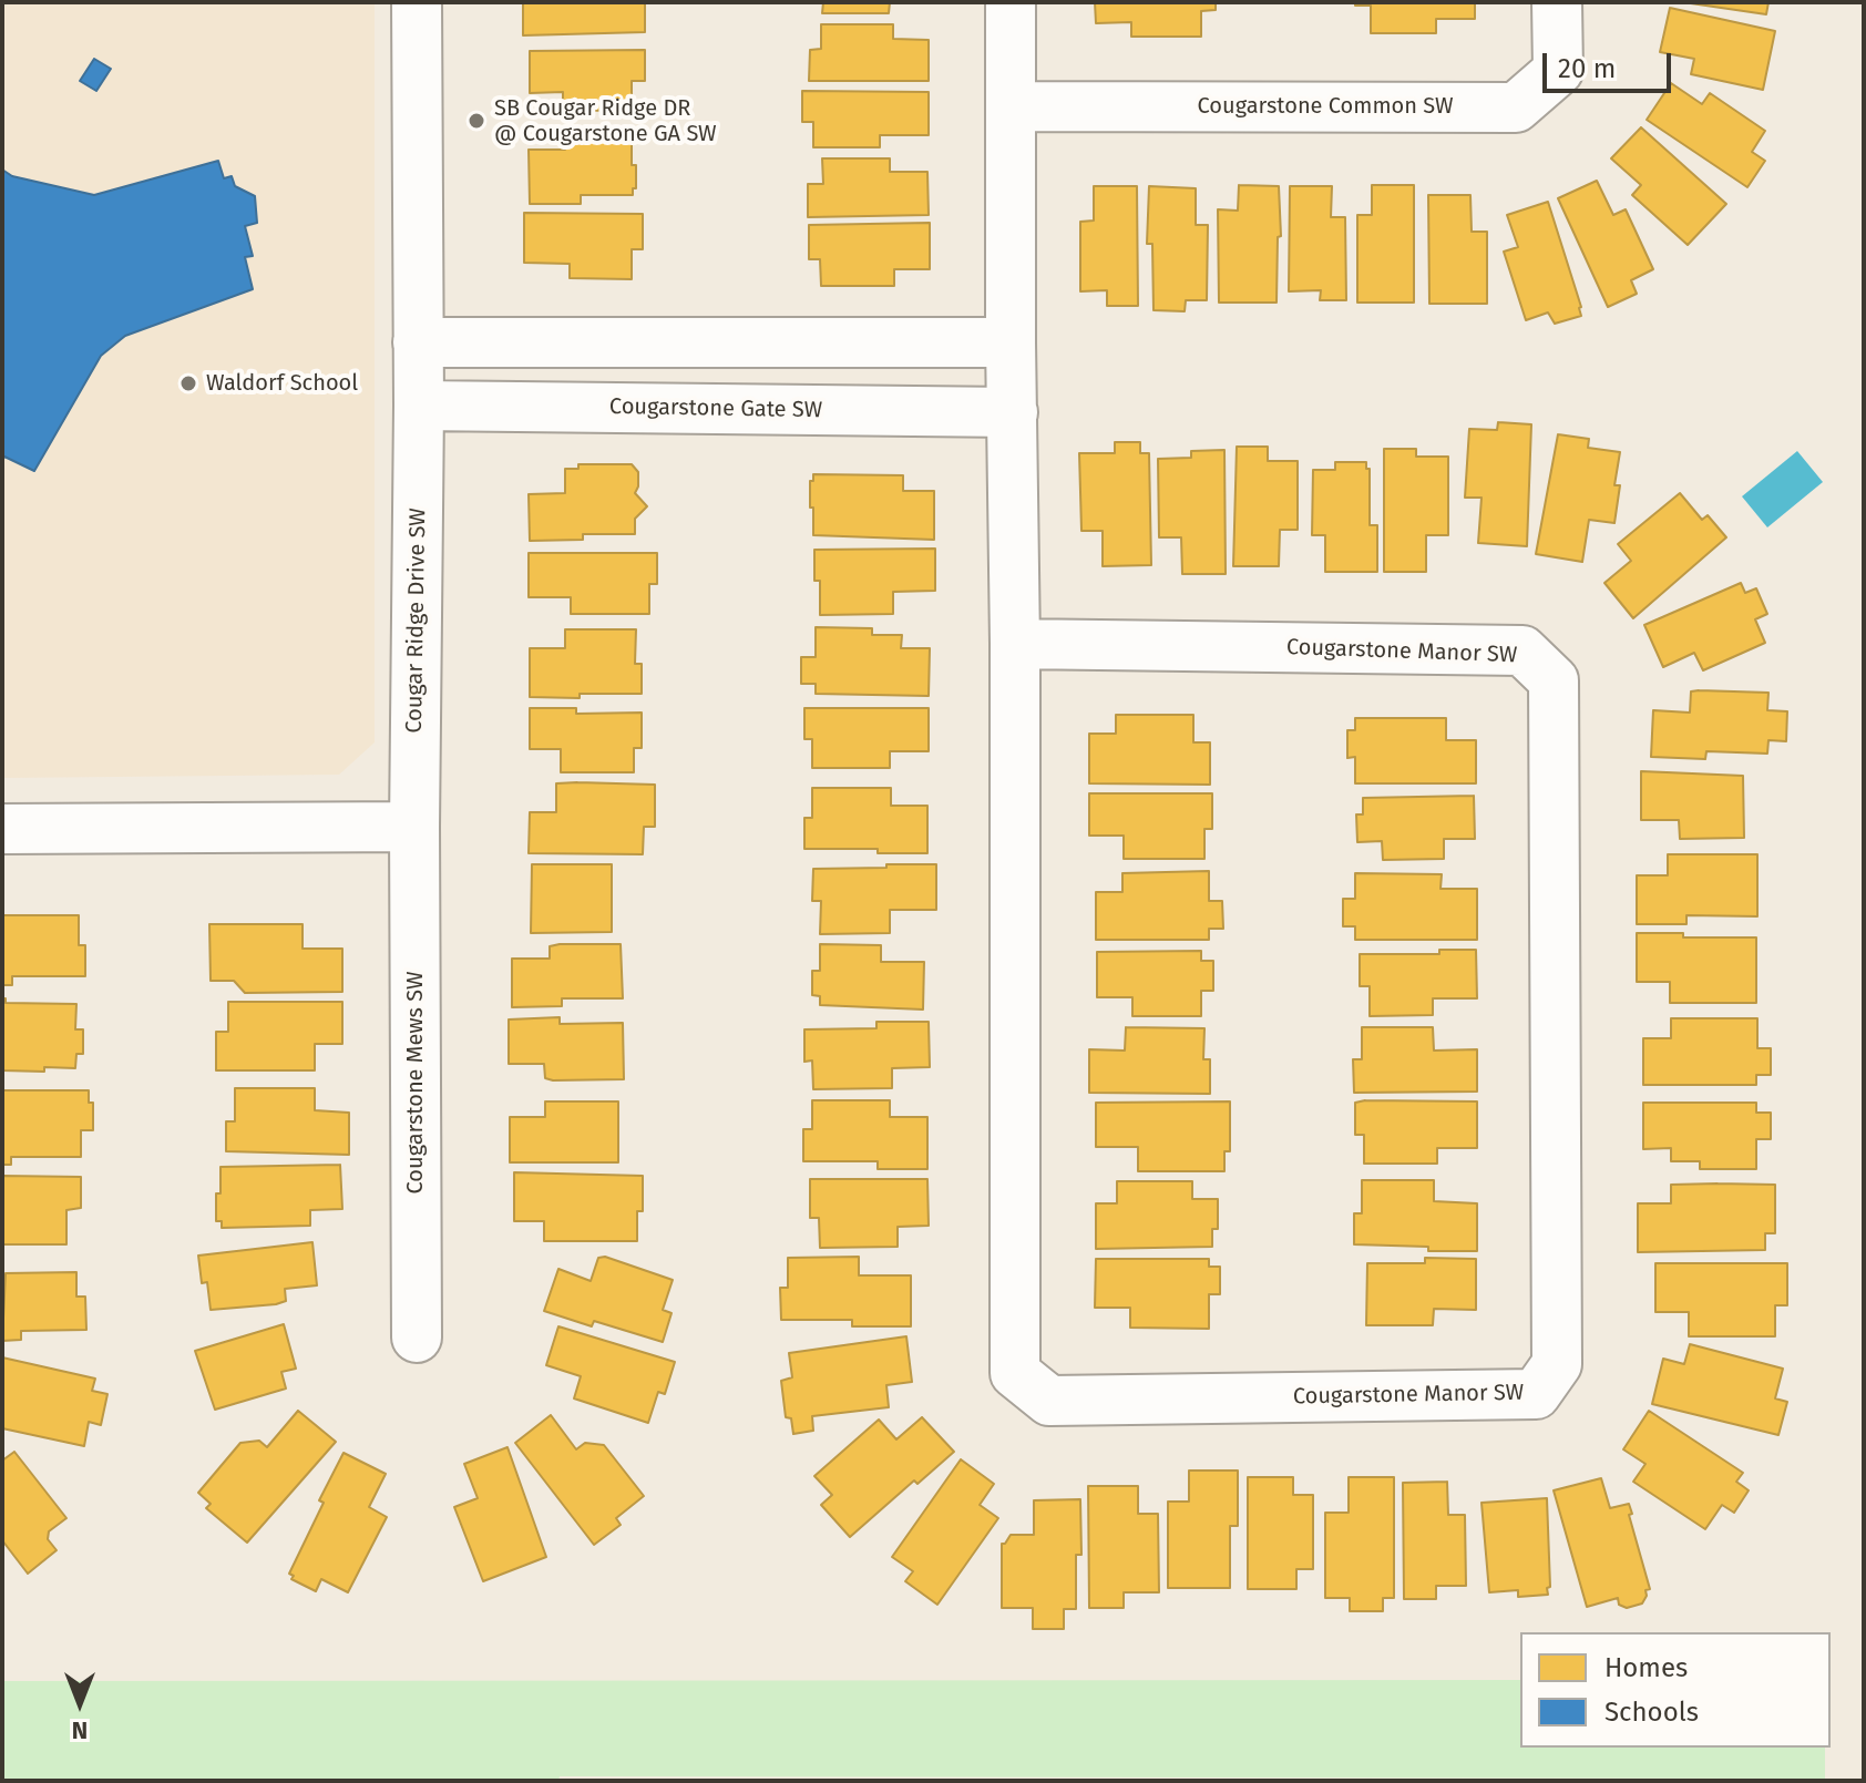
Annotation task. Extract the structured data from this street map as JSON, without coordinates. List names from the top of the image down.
{
  "streets": {
    "street": [
      "Cougarstone Common SW",
      "Cougarstone Gate SW",
      "Cougar Ridge Drive SW",
      "Cougarstone Manor SW",
      "Cougarstone Mews SW"
    ]
  },
  "crossings": [
    ["Cougarstone Gate SW", "Cougar Ridge Drive SW"],
    ["Cougarstone Gate SW", "Cougarstone Manor SW"],
    ["Cougar Ridge Drive SW", "Cougarstone Mews SW"]
  ],
  "places": ["SB Cougar Ridge DR @ Cougarstone GA SW", "Waldorf School"],
  "legend": ["Homes", "Schools"],
  "scale_bar": "20 m",
  "north": "bottom"
}
